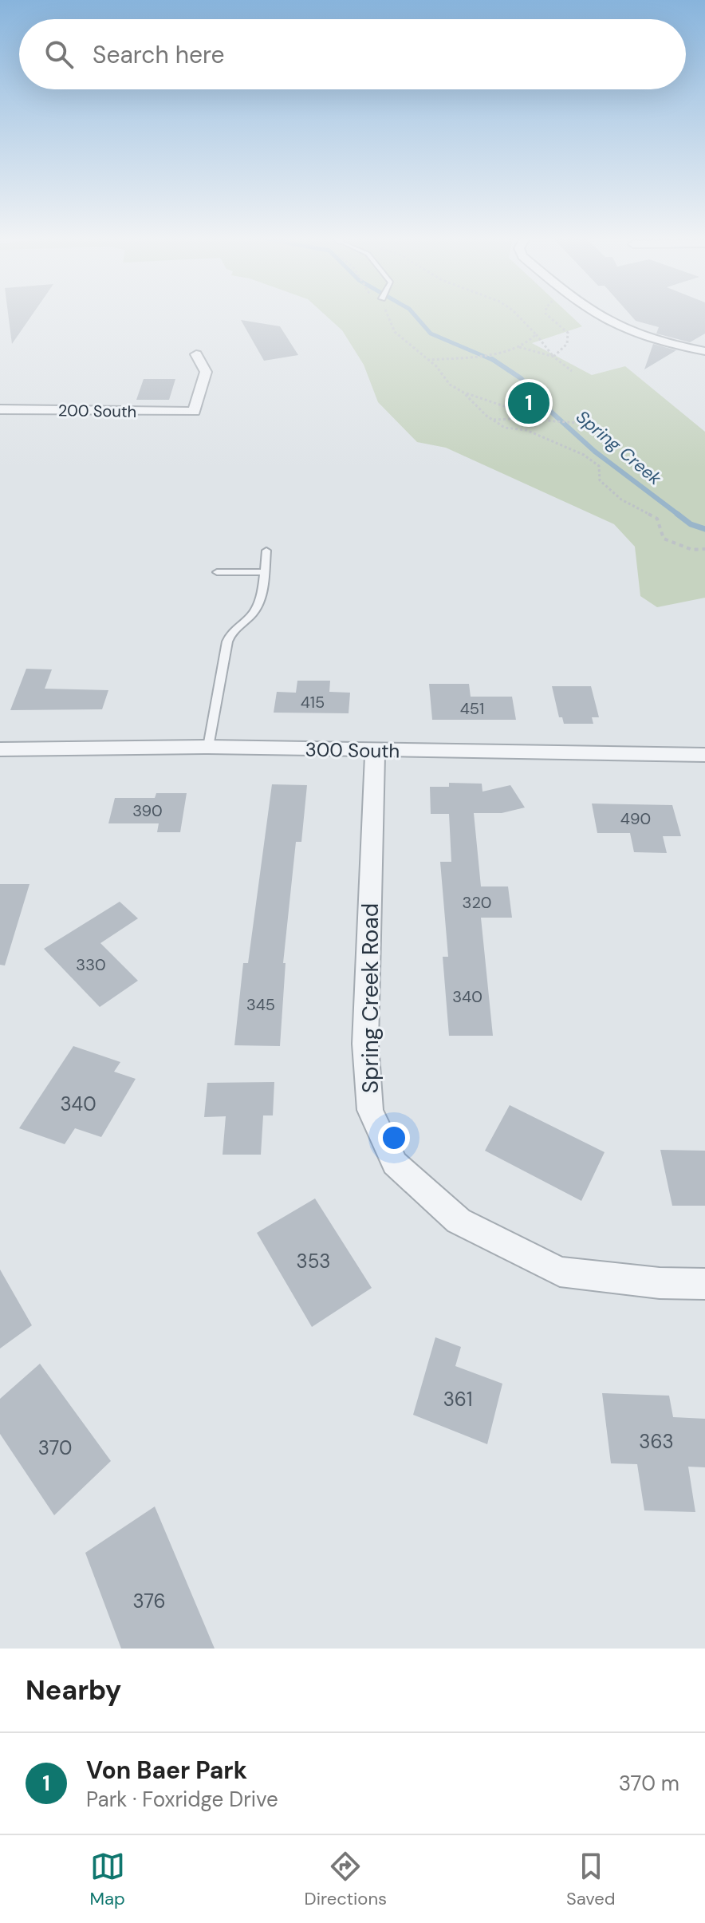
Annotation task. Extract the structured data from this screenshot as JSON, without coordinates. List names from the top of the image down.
{
  "streets": {
    "street": ["200 South", "300 South", "Spring Creek Road"]
  },
  "crossings": [
    ["300 South", "Spring Creek Road"]
  ],
  "water": ["Spring Creek"],
  "house_numbers": [
    "415",
    "451",
    "390",
    "490",
    "320",
    "330",
    "340",
    "345",
    "340",
    "353",
    "361",
    "363",
    "370",
    "376"
  ],
  "page": {
    "search": "Search here",
    "pins": "1",
    "heading": "Nearby",
    "list": [
      {
        "mark": "1",
        "name": "Von Baer Park",
        "note": "Park · Foxridge Drive",
        "value": "370 m"
      }
    ],
    "nav": ["Map", "Directions", "Saved"]
  }
}
